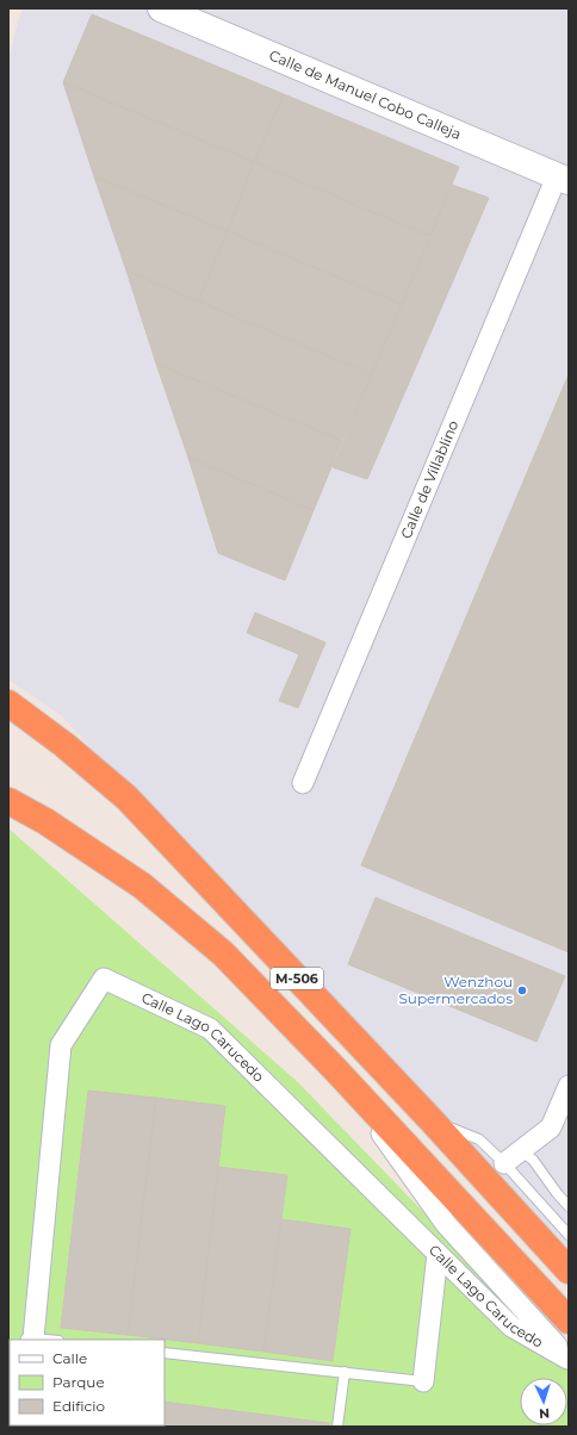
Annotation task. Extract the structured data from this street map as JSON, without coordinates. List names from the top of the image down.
{
  "streets": {
    "highway": ["M-506"],
    "street": ["Calle de Manuel Cobo Calleja", "Calle de Villablino", "Calle Lago Carucedo"]
  },
  "crossings": [
    ["Calle de Manuel Cobo Calleja", "Calle de Villablino"]
  ],
  "places": ["Wenzhou Supermercados"],
  "legend": ["Calle", "Parque", "Edificio"],
  "north": "bottom"
}
